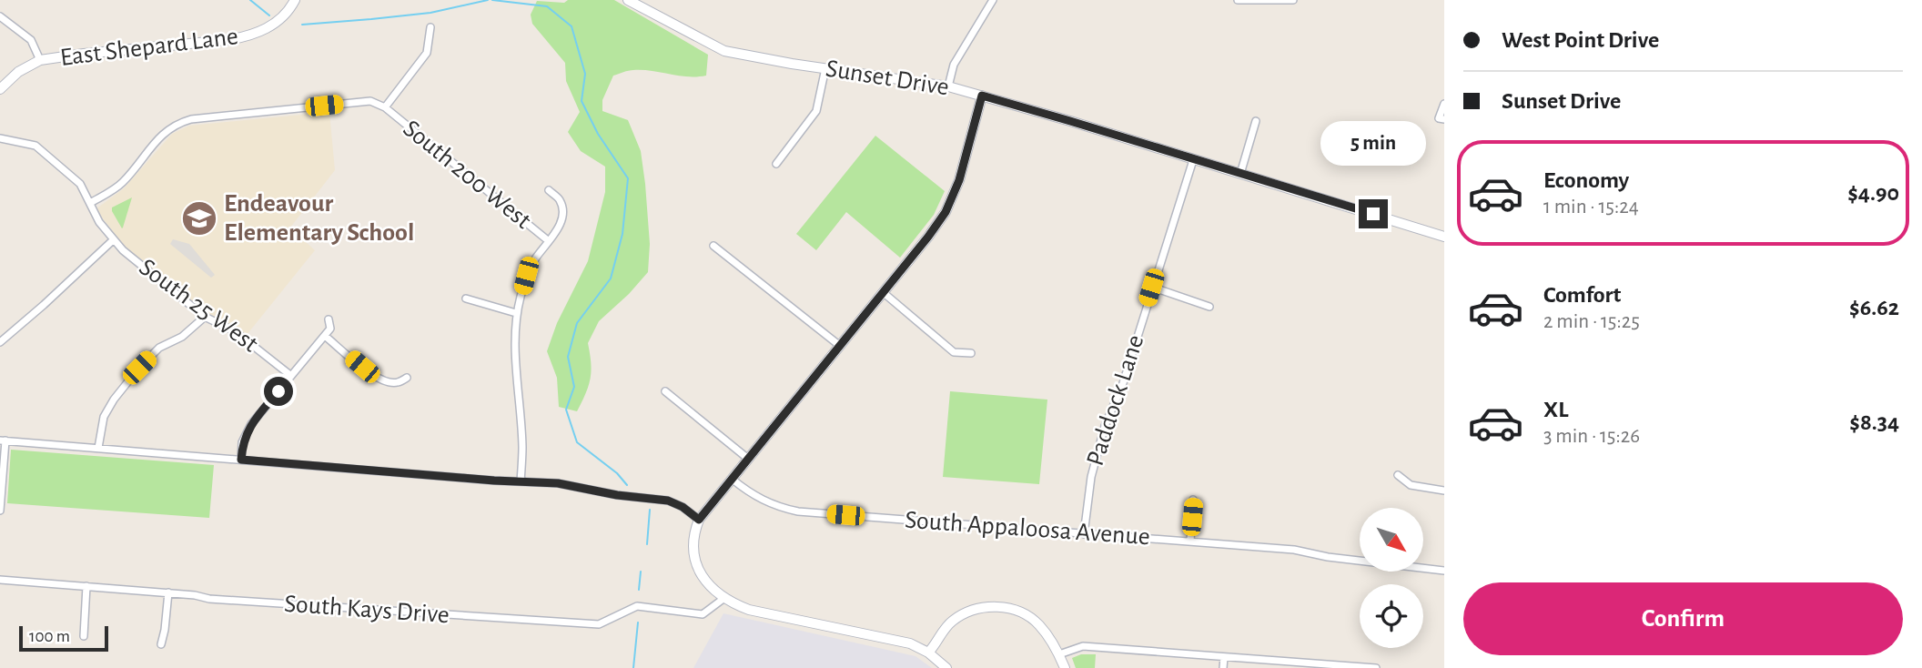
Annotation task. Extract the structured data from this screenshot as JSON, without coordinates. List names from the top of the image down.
{
  "streets": {
    "street": [
      "East Shepard Lane",
      "Sunset Drive",
      "South 200 West",
      "South 25 West",
      "Paddock Lane",
      "South Appaloosa Avenue",
      "South Kays Drive"
    ]
  },
  "crossings": [
    ["Sunset Drive", "Paddock Lane"],
    ["Paddock Lane", "South Appaloosa Avenue"]
  ],
  "places": {
    "school or university": ["Endeavour Elementary School"]
  },
  "scale_bar": "100 m",
  "north": "bottom right",
  "page": {
    "banner": ["West Point Drive", "Sunset Drive"],
    "bubble": "5 min",
    "list": [
      {
        "name": "Economy",
        "note": "1 min · 15:24",
        "value": "$4.90"
      },
      {
        "name": "Comfort",
        "note": "2 min · 15:25",
        "value": "$6.62"
      },
      {
        "name": "XL",
        "note": "3 min · 15:26",
        "value": "$8.34"
      }
    ],
    "buttons": "Confirm",
    "scale": "100 m"
  }
}
